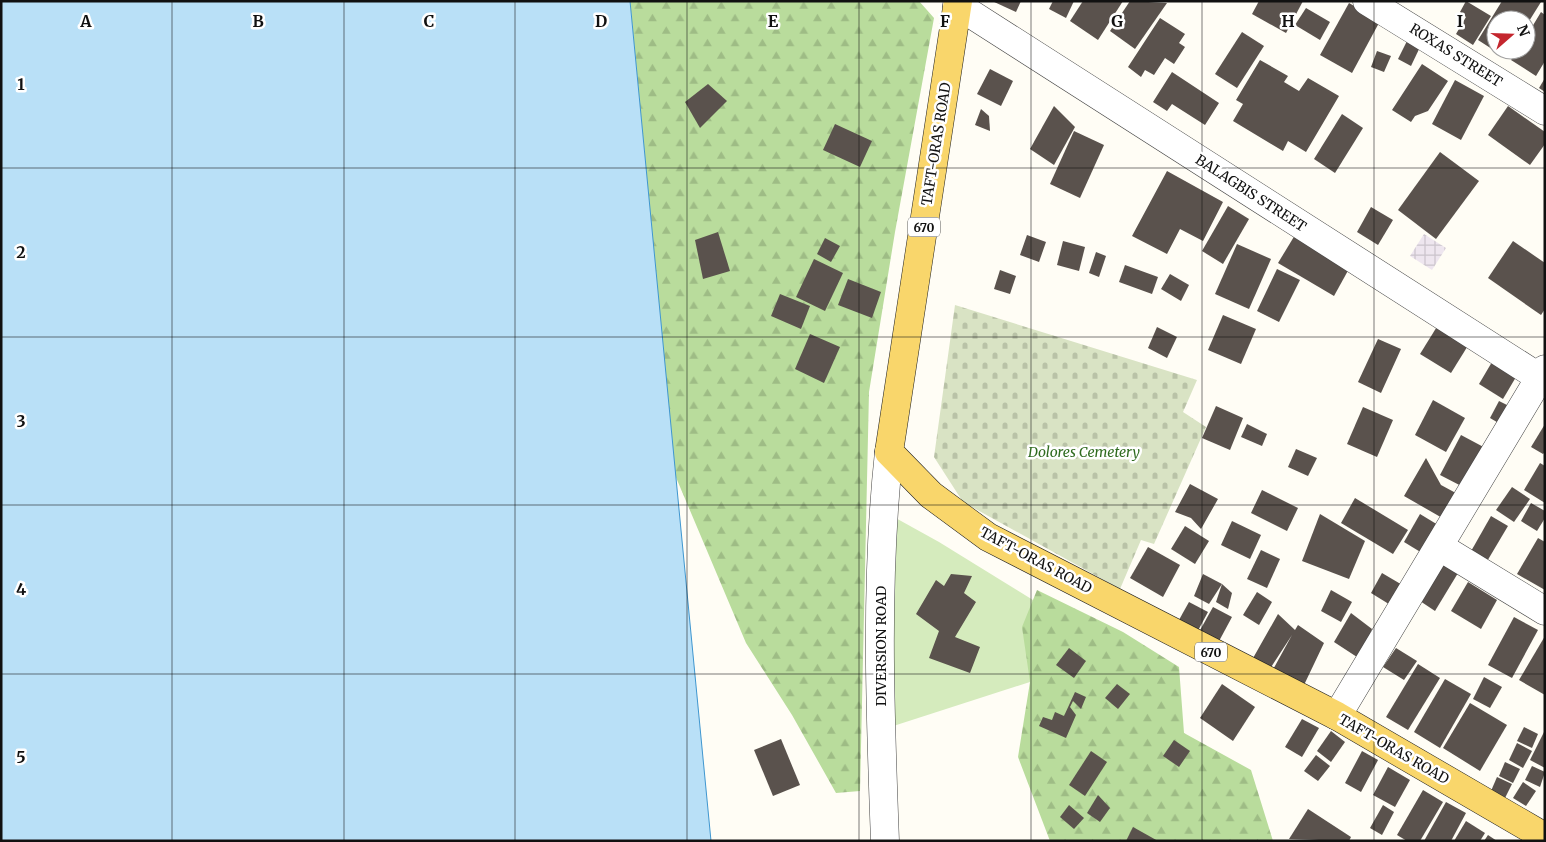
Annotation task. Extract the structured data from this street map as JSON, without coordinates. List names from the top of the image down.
{
  "streets": {
    "main road": ["TAFT-ORAS ROAD", "670"],
    "street": ["ROXAS STREET", "BALAGBIS STREET", "DIVERSION ROAD"]
  },
  "crossings": [
    ["TAFT-ORAS ROAD", "BALAGBIS STREET"],
    ["TAFT-ORAS ROAD", "DIVERSION ROAD"]
  ],
  "parks": ["Dolores Cemetery"],
  "north": "right",
  "grid": {
    "columns": [
      "A",
      "B",
      "C",
      "D",
      "E",
      "F",
      "G",
      "H",
      "I"
    ],
    "rows": [
      "1",
      "2",
      "3",
      "4",
      "5"
    ]
  }
}
